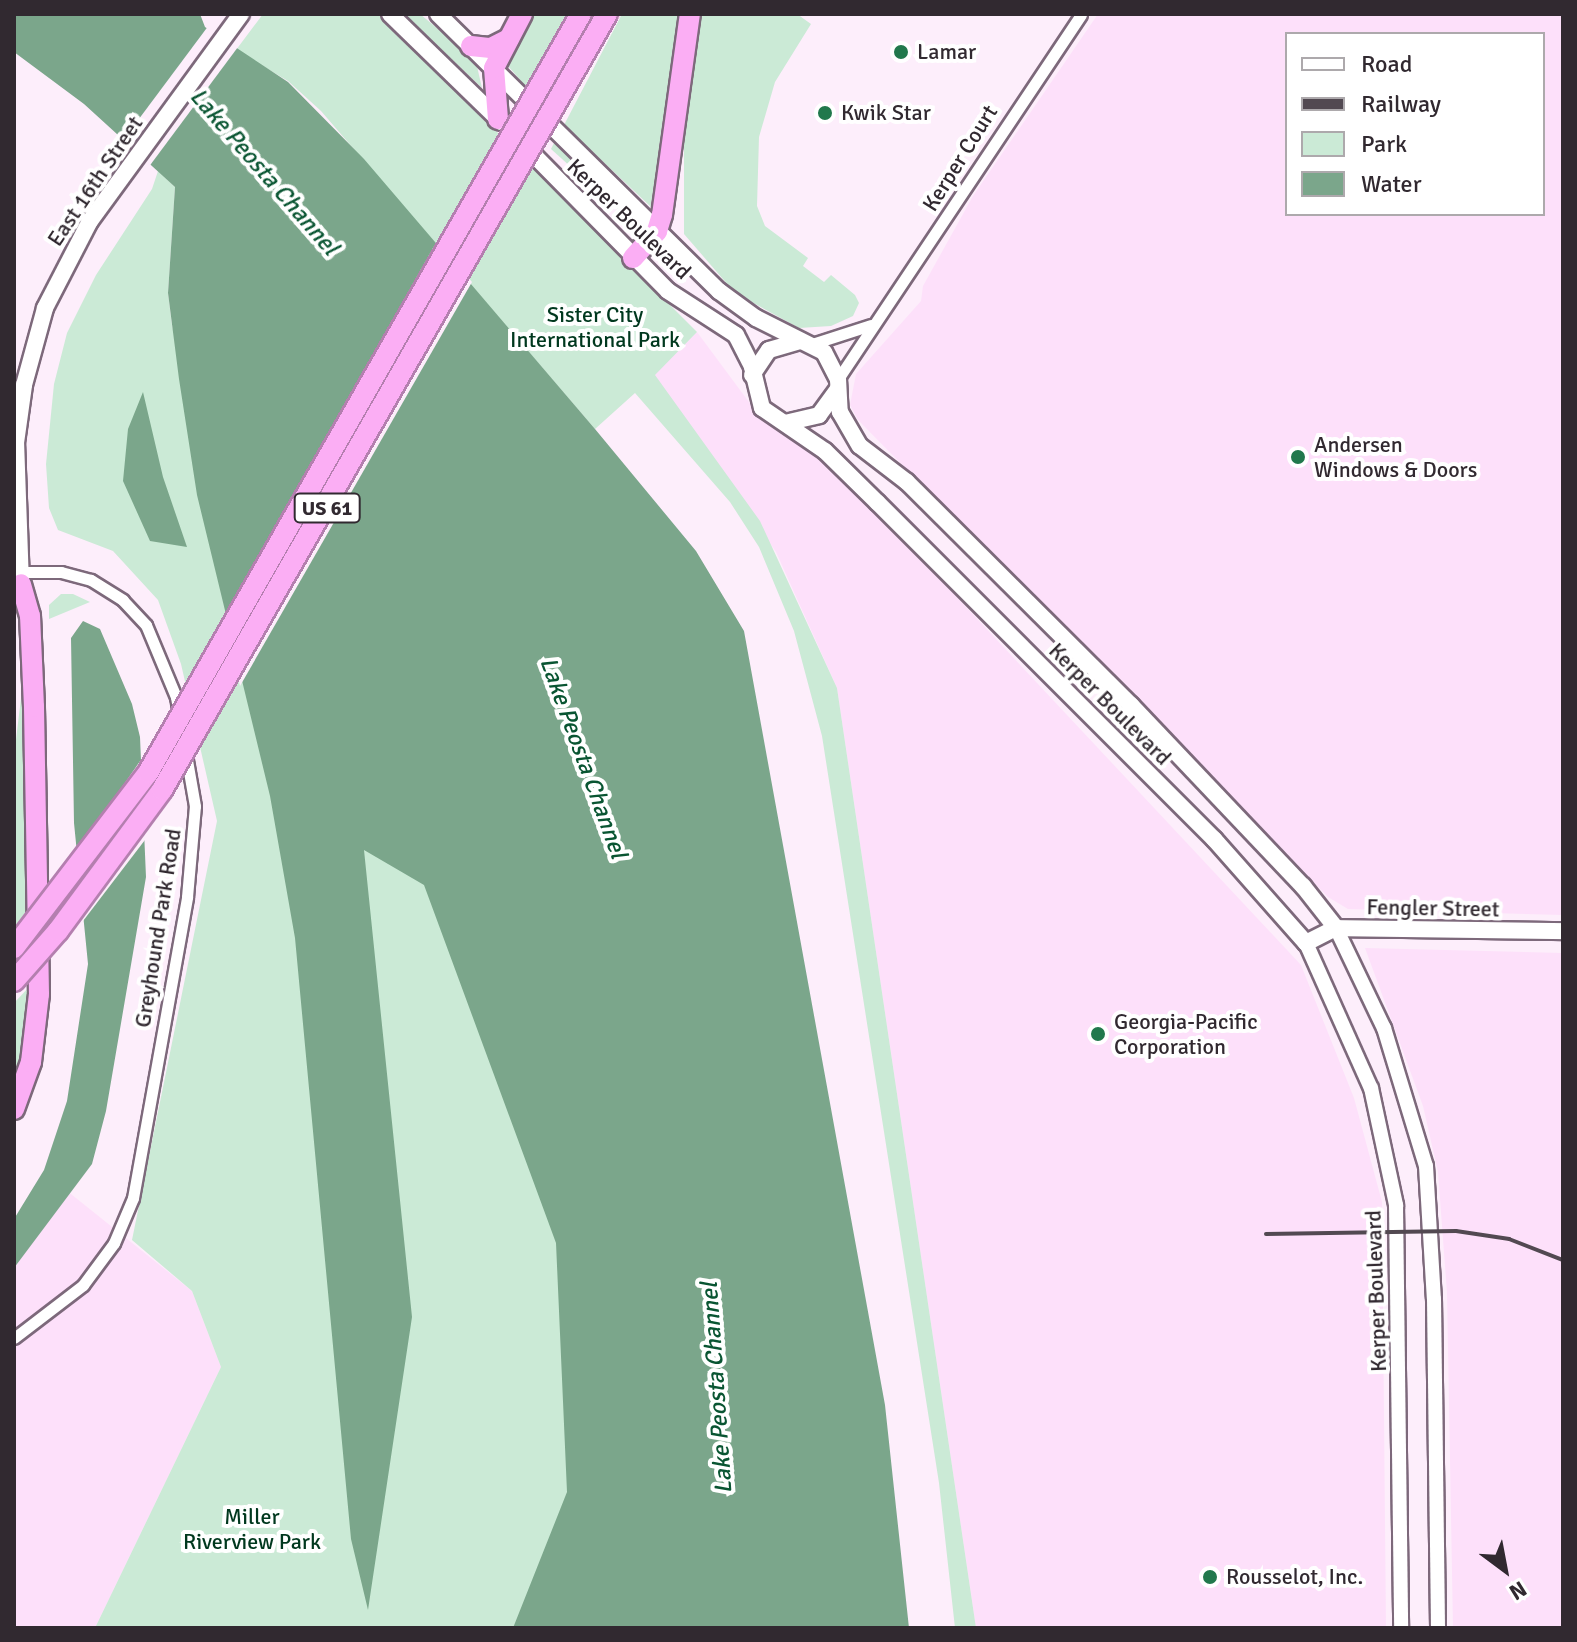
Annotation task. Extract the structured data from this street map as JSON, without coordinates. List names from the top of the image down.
{
  "streets": {
    "highway": ["US 61"],
    "main road": ["East 16th Street", "Kerper Boulevard", "Fengler Street"],
    "street": ["Kerper Court", "Greyhound Park Road"]
  },
  "crossings": [
    ["Kerper Court", "Kerper Boulevard"],
    ["East 16th Street", "Greyhound Park Road"],
    ["Kerper Boulevard", "Fengler Street"]
  ],
  "water": ["Lake Peosta Channel"],
  "parks": ["Sister City International Park", "Miller Riverview Park"],
  "places": [
    "Lamar",
    "Kwik Star",
    "Andersen Windows & Doors",
    "Georgia-Pacific Corporation",
    "Rousselot, Inc."
  ],
  "legend": [
    "Road",
    "Railway",
    "Park",
    "Water"
  ],
  "north": "bottom right"
}
